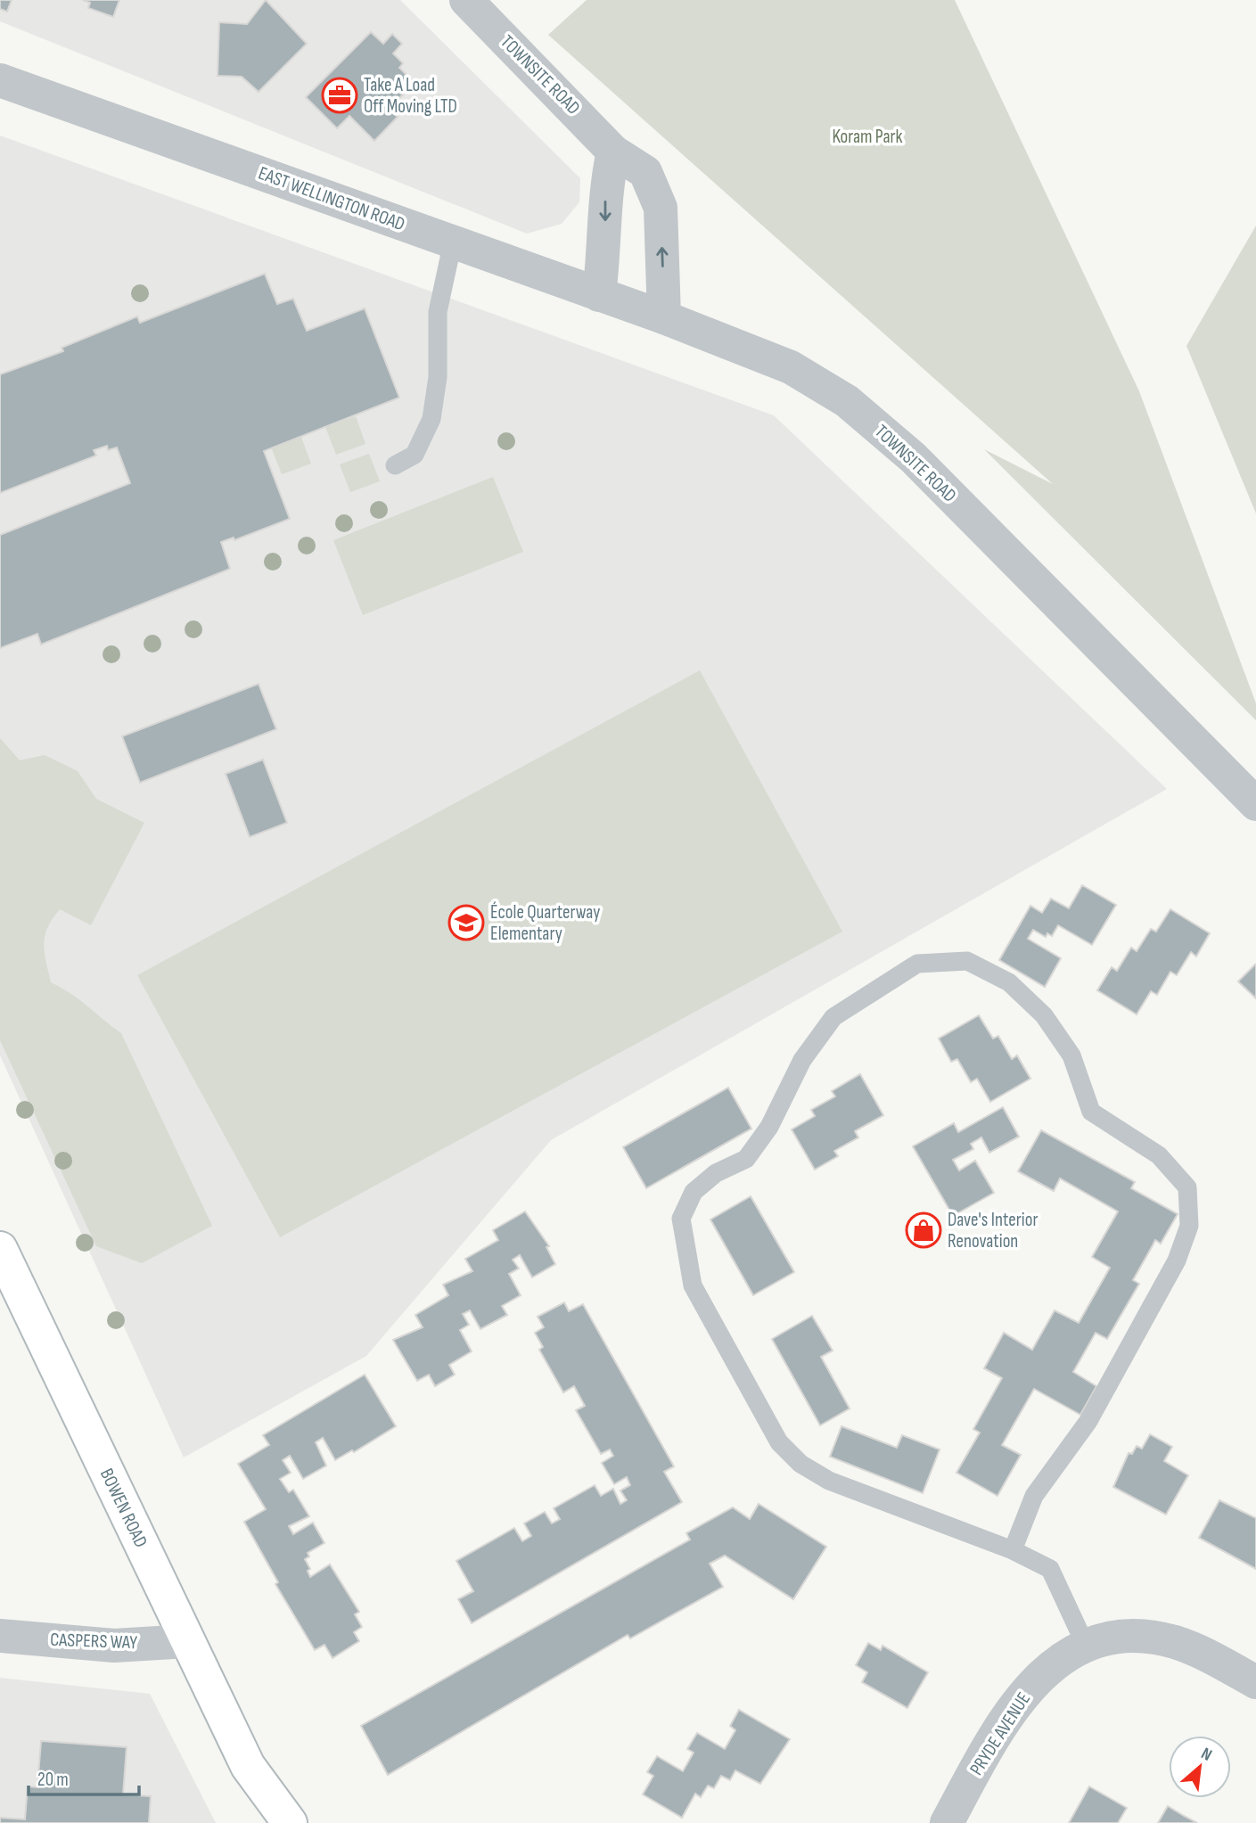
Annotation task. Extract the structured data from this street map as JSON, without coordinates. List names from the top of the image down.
{
  "streets": {
    "main road": ["BOWEN ROAD"],
    "street": [
      "TOWNSITE ROAD",
      "EAST WELLINGTON ROAD",
      "CASPERS WAY",
      "PRYDE AVENUE"
    ]
  },
  "crossings": [
    ["TOWNSITE ROAD", "EAST WELLINGTON ROAD"],
    ["BOWEN ROAD", "CASPERS WAY"]
  ],
  "parks": ["Koram Park"],
  "places": {
    "office": ["Take A Load Off Moving LTD"],
    "school or university": ["École Quarterway Elementary"],
    "shop": ["Dave's Interior Renovation"]
  },
  "scale_bar": "20 m",
  "north": "top right"
}
